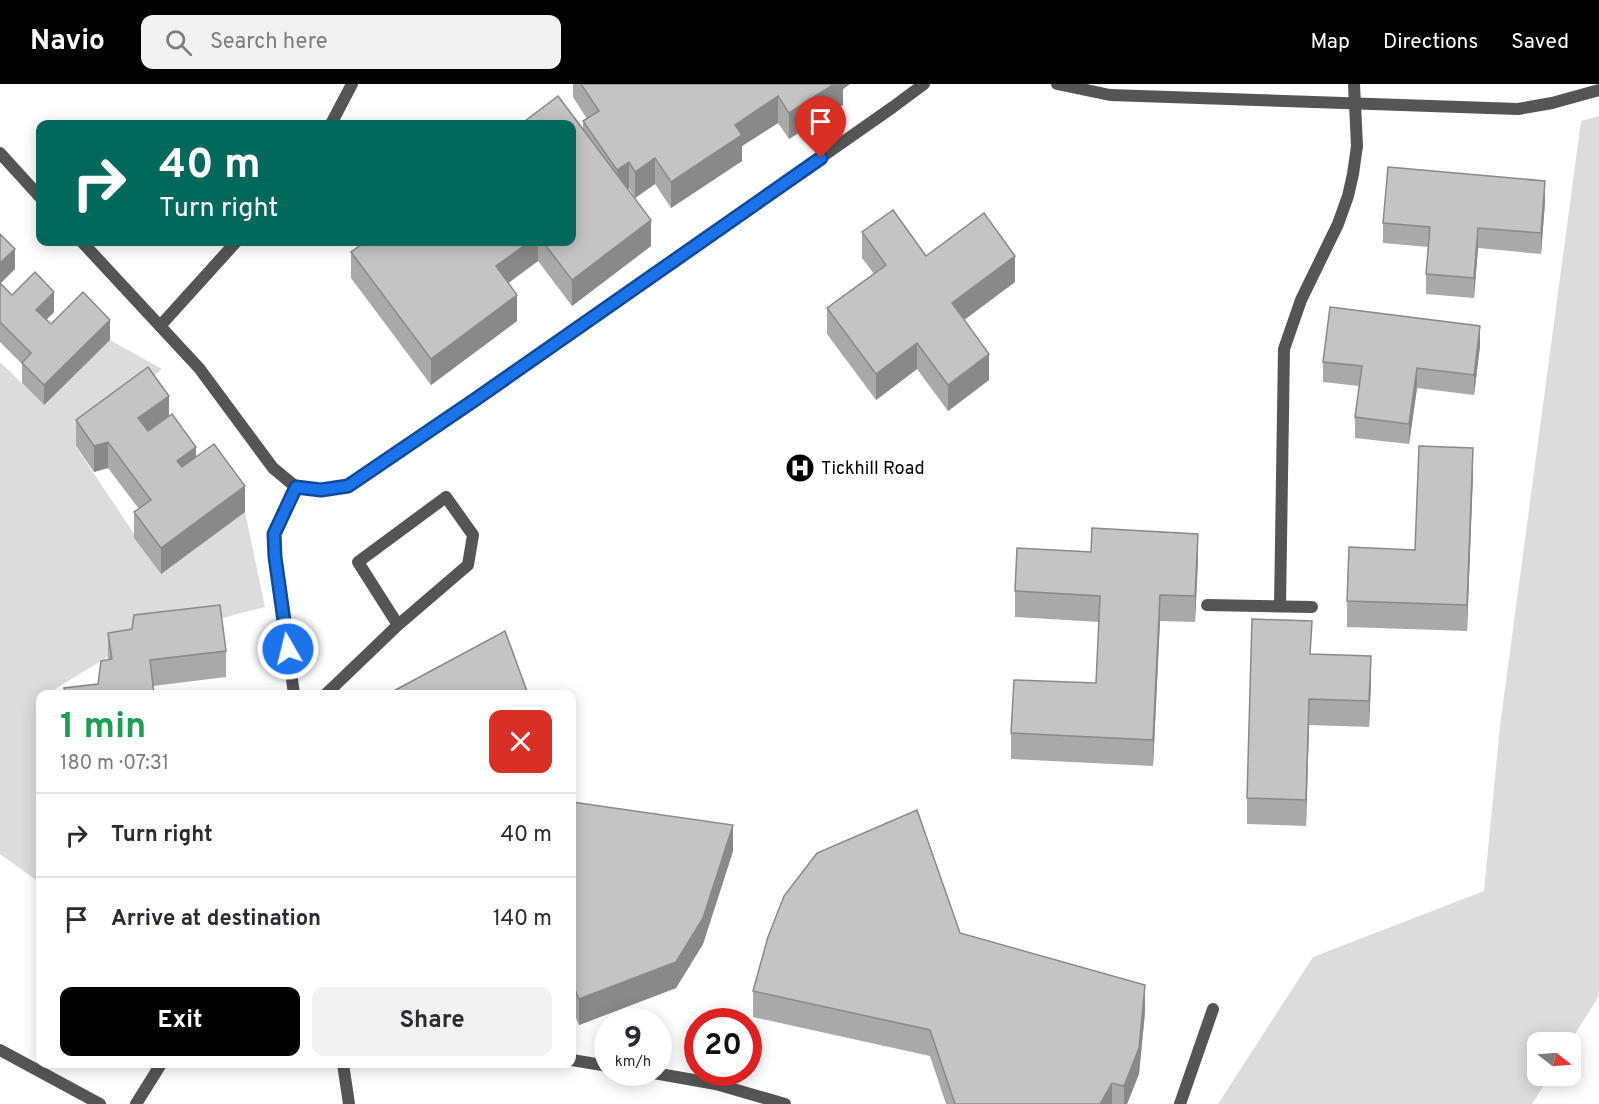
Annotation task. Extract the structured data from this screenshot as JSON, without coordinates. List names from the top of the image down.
{
  "places": {
    "hospital": ["Tickhill Road"]
  },
  "north": "right",
  "page": {
    "header": "Navio",
    "search": "Search here",
    "nav": ["Map", "Directions", "Saved"],
    "turn": ["40 m", "Turn right"],
    "heading": ["1 min", "180 m · 07:31"],
    "list": [
      {
        "name": "Turn right",
        "value": "40 m"
      },
      {
        "name": "Arrive at destination",
        "value": "140 m"
      }
    ],
    "buttons": ["Exit", "Share"],
    "speed": "9 km/h",
    "limit": "20"
  }
}
